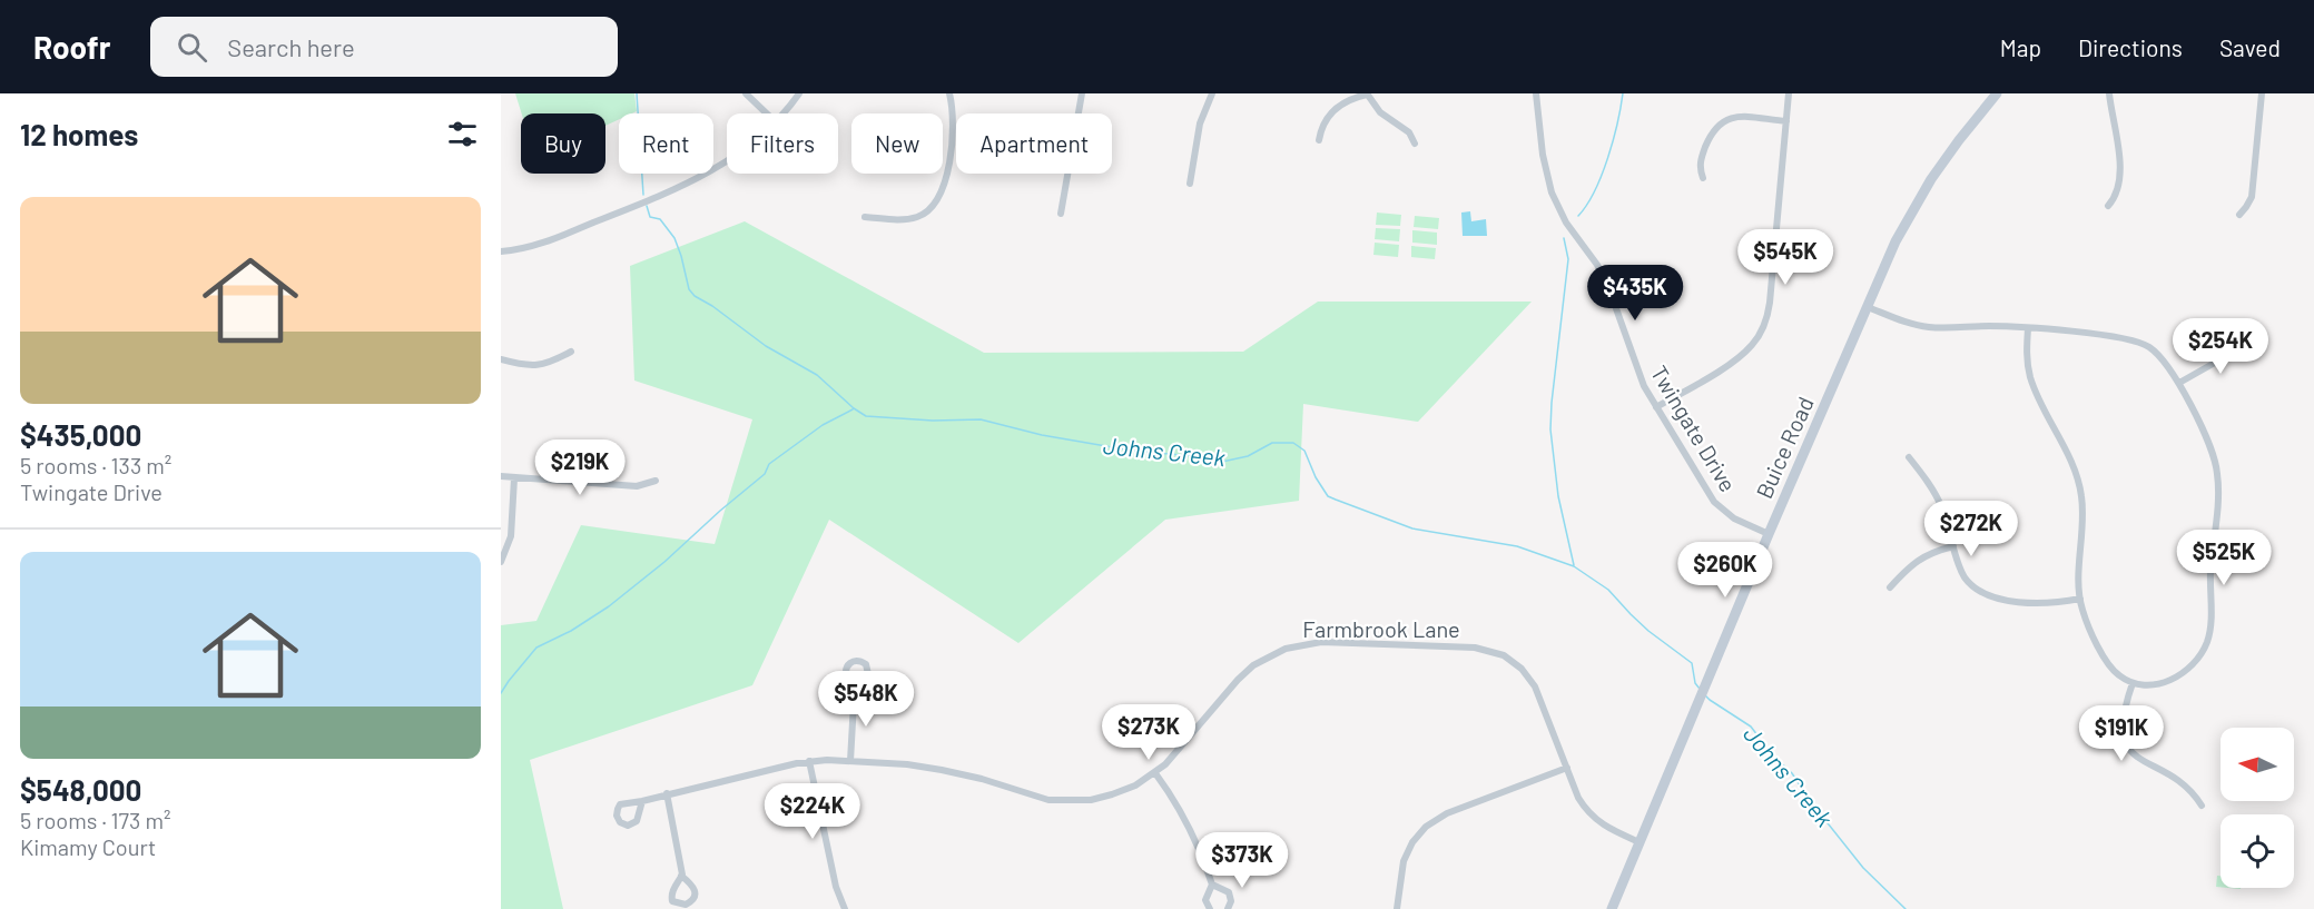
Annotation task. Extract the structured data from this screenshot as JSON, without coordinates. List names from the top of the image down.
{
  "streets": {
    "street": ["Twingate Drive", "Buice Road", "Farmbrook Lane"]
  },
  "crossings": [
    ["Twingate Drive", "Buice Road"],
    ["Buice Road", "Farmbrook Lane"]
  ],
  "water": ["Johns Creek"],
  "north": "left",
  "page": {
    "header": "Roofr",
    "search": "Search here",
    "nav": ["Map", "Directions", "Saved"],
    "heading": "12 homes",
    "chip": [
      "Buy",
      "Rent",
      "Filters",
      "New",
      "Apartment"
    ],
    "list": [
      {
        "name": "$435,000",
        "note": "5 rooms · 133 m² · Twingate Drive"
      },
      {
        "name": "$548,000",
        "note": "5 rooms · 173 m² · Kimamy Court"
      }
    ],
    "price": [
      "$545K",
      "$435K",
      "$254K",
      "$219K",
      "$272K",
      "$525K",
      "$260K",
      "$548K",
      "$273K",
      "$191K",
      "$224K",
      "$373K"
    ]
  }
}
